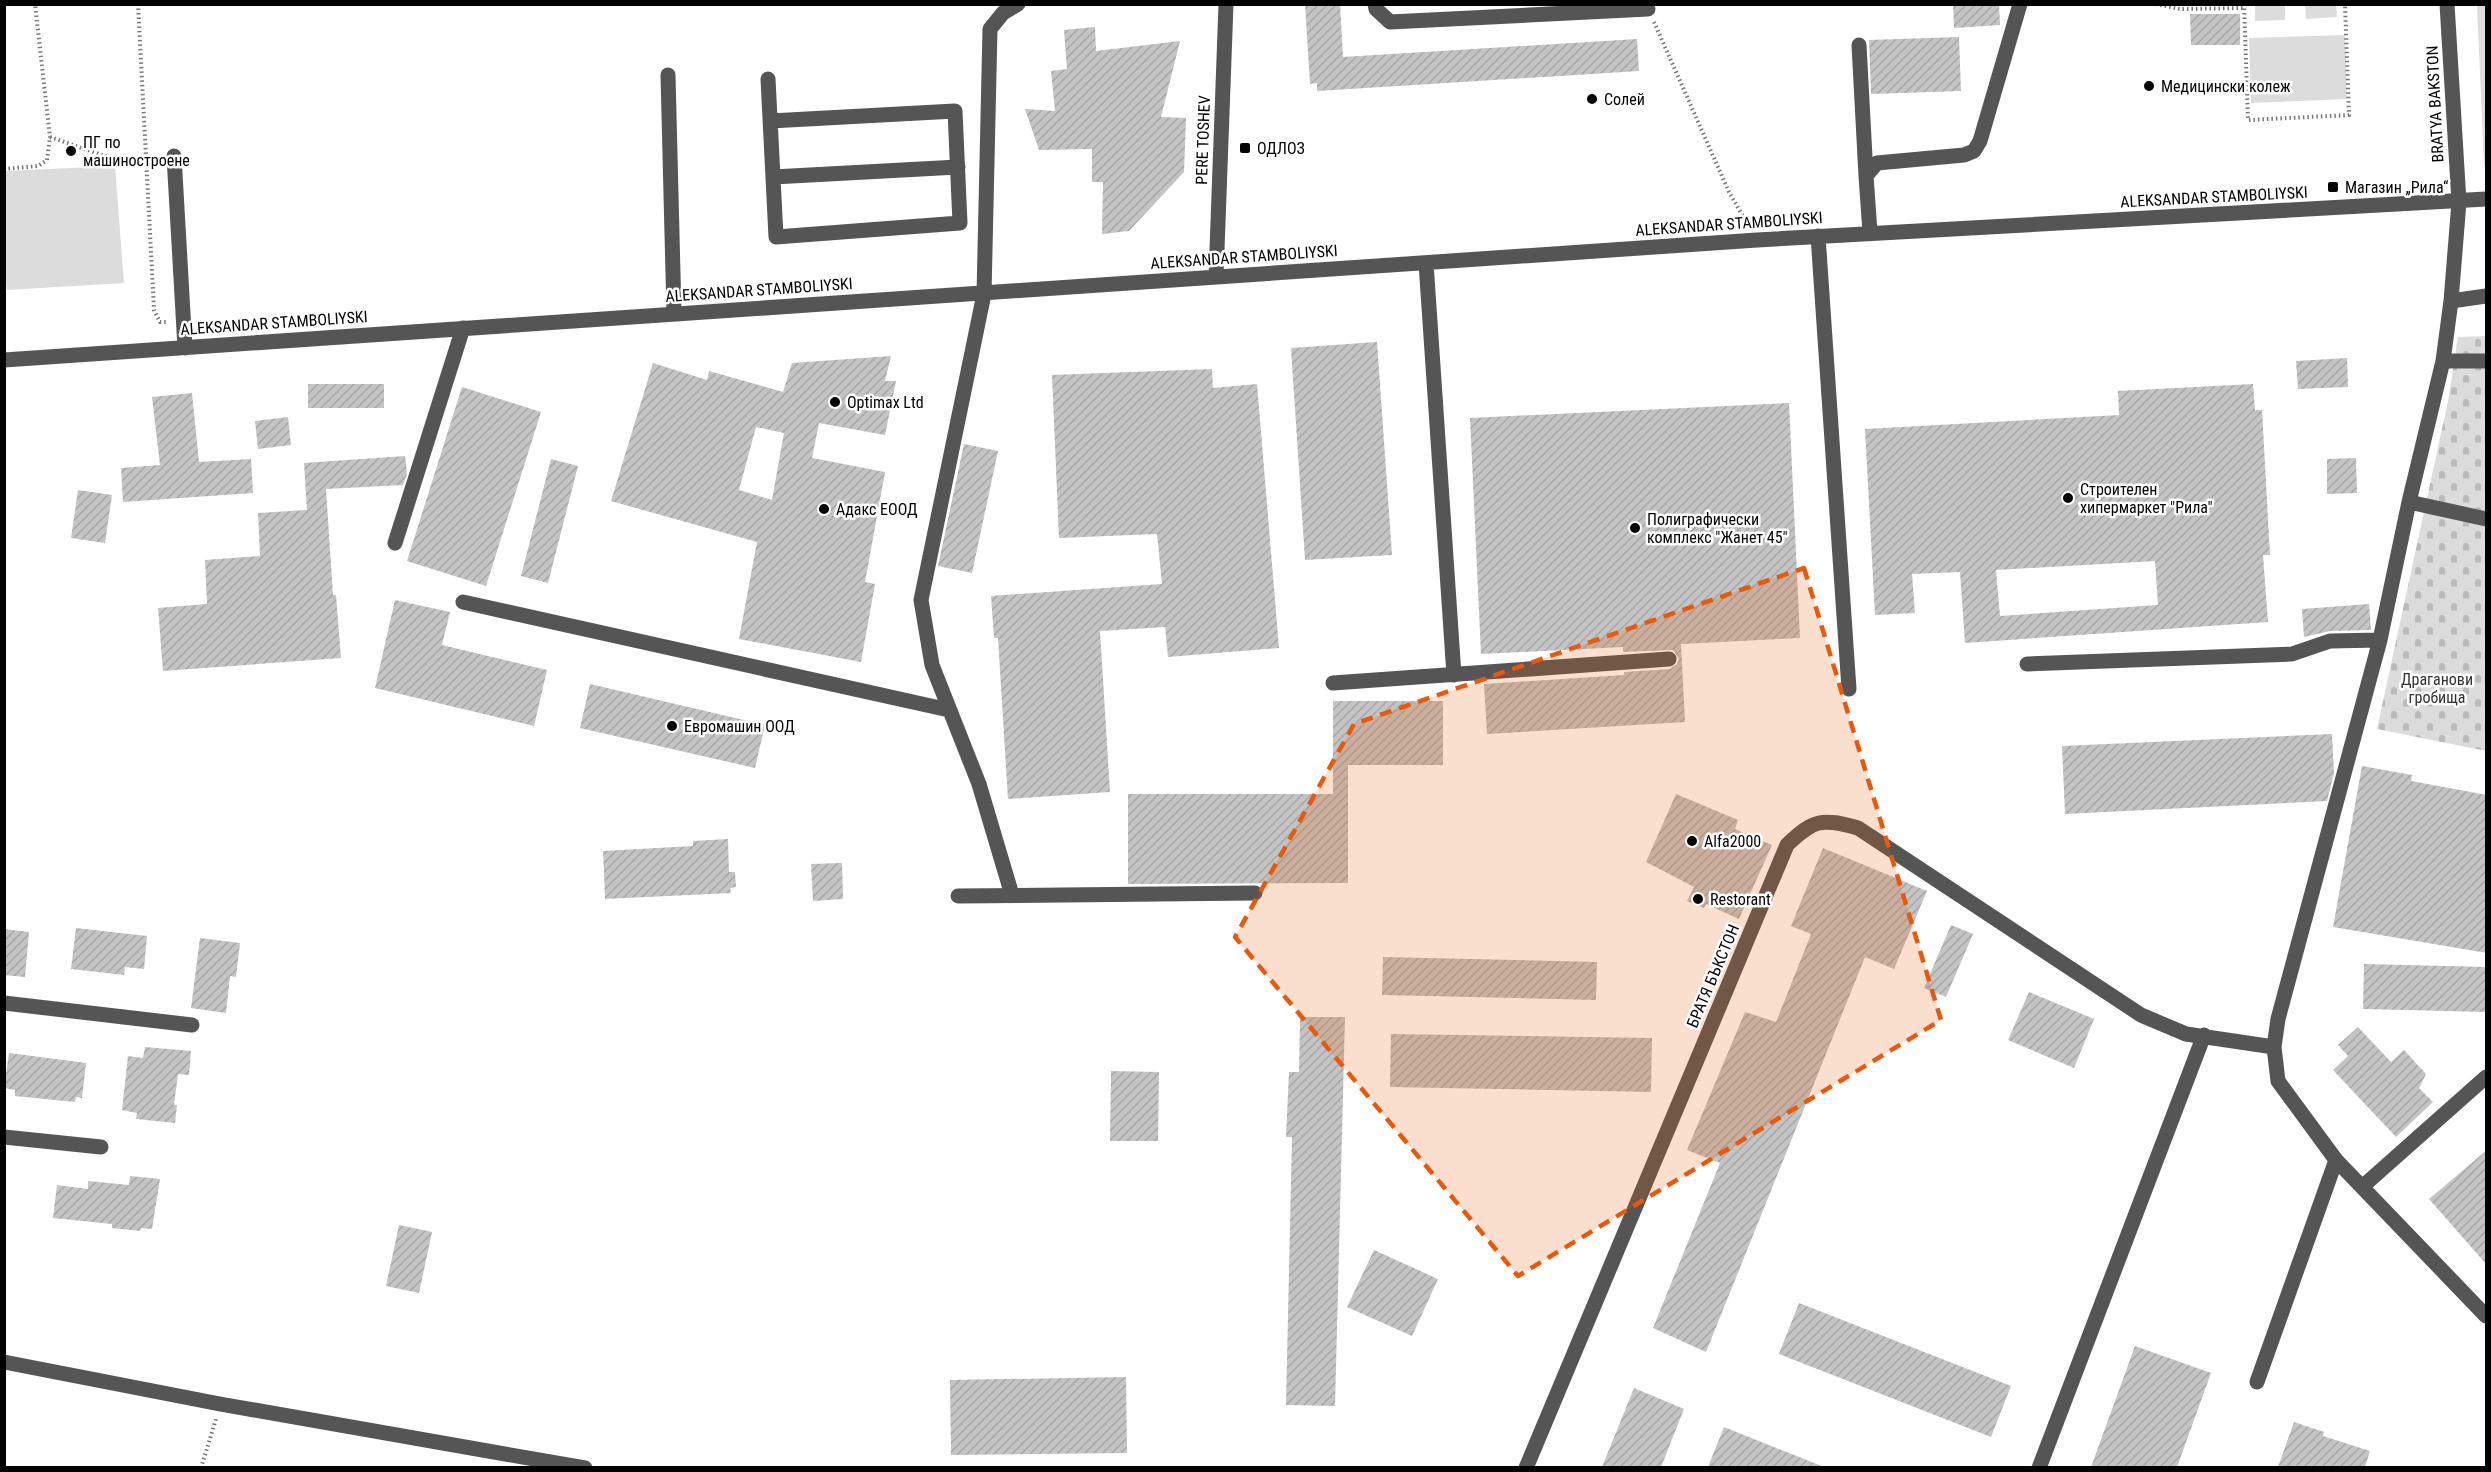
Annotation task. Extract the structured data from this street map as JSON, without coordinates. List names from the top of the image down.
{
  "streets": {
    "street": [
      "BRATYA BAKSTON",
      "PERE TOSHEV",
      "ALEKSANDAR STAMBOLIYSKI",
      "БРАТЯ БЪКСТОН"
    ]
  },
  "crossings": [
    ["BRATYA BAKSTON", "ALEKSANDAR STAMBOLIYSKI"],
    ["BRATYA BAKSTON", "БРАТЯ БЪКСТОН"],
    ["PERE TOSHEV", "ALEKSANDAR STAMBOLIYSKI"]
  ],
  "parks": ["Драганови гробища"],
  "places": {
    "other": [
      "Медицински колеж",
      "Солей",
      "ПГ по машиностроене",
      "Optimax Ltd",
      "Строителен хипермаркет \"Рила\"",
      "Адакс ЕООД",
      "Полиграфически комплекс \"Жанет 45\"",
      "Евромашин ООД",
      "Alfa2000",
      "Restorant"
    ],
    "transit": ["ОДЛОЗ", "Магазин „Рила“"]
  }
}
